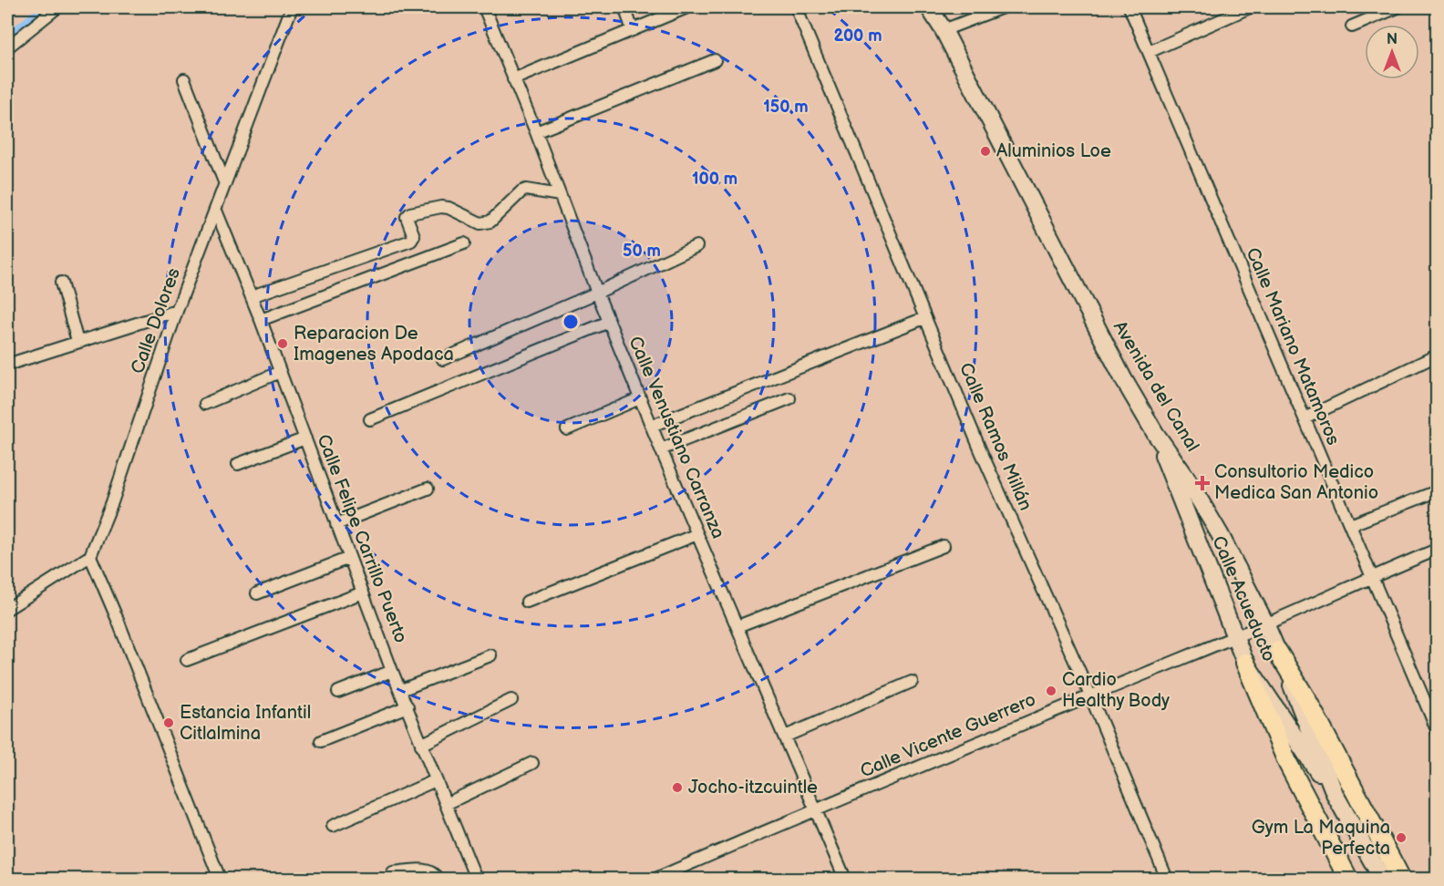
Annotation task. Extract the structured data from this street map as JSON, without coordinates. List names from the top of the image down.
{
  "streets": {
    "main road": ["Avenida del Canal", "Calle Acueducto"],
    "street": [
      "Calle Dolores",
      "Calle Mariano Matamoros",
      "Calle Ramos Millán",
      "Calle Venustiano Carranza",
      "Calle Felipe Carrillo Puerto",
      "Calle Vicente Guerrero"
    ]
  },
  "crossings": [
    ["Calle Dolores", "Calle Felipe Carrillo Puerto"],
    ["Calle Mariano Matamoros", "Calle Vicente Guerrero"],
    ["Avenida del Canal", "Calle Acueducto"],
    ["Avenida del Canal", "Calle Vicente Guerrero"],
    ["Calle Ramos Millán", "Calle Vicente Guerrero"],
    ["Calle Venustiano Carranza", "Calle Vicente Guerrero"],
    ["Calle Acueducto", "Calle Vicente Guerrero"]
  ],
  "places": {
    "other": [
      "Aluminios Loe",
      "Reparacion De Imagenes Apodaca",
      "Cardio Healthy Body",
      "Estancia Infantil Citlalmina",
      "Jocho-itzcuintle",
      "Gym La Maquina Perfecta"
    ],
    "health": ["Consultorio Medico Medica San Antonio"]
  },
  "north": "top",
  "rings": [
    "200 m",
    "150 m",
    "100 m",
    "50 m"
  ]
}
